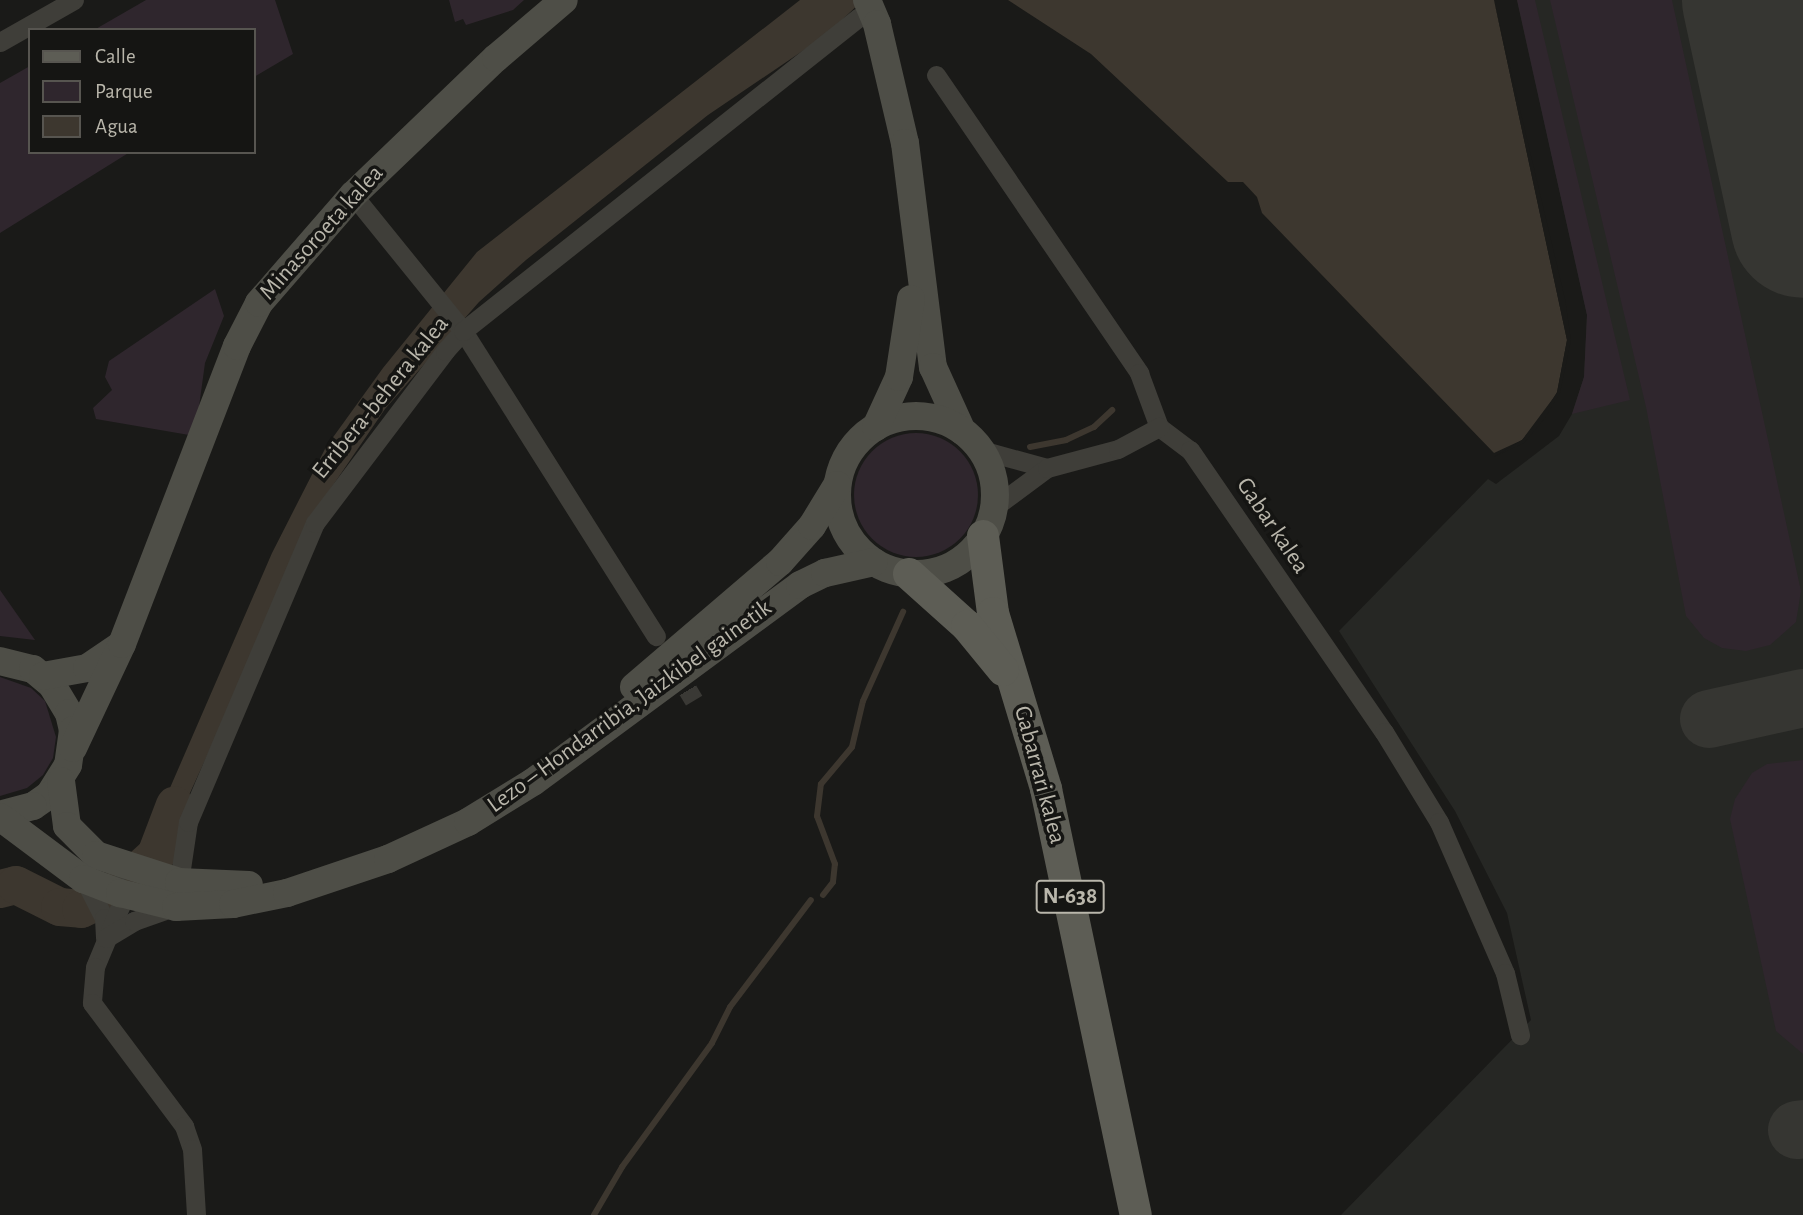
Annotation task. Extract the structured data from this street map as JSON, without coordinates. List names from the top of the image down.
{
  "streets": {
    "main road": [
      "Minasoroeta kalea",
      "Lezo – Hondarribia, Jaizkibel gainetik",
      "Gabarrari kalea",
      "N-638"
    ],
    "street": ["Erribera-behera kalea", "Gabar kalea"]
  },
  "crossings": [
    ["Erribera-behera kalea", "Lezo – Hondarribia, Jaizkibel gainetik"],
    ["Lezo – Hondarribia, Jaizkibel gainetik", "N-638"],
    ["Gabarrari kalea", "N-638"]
  ],
  "legend": ["Calle", "Parque", "Agua"]
}
